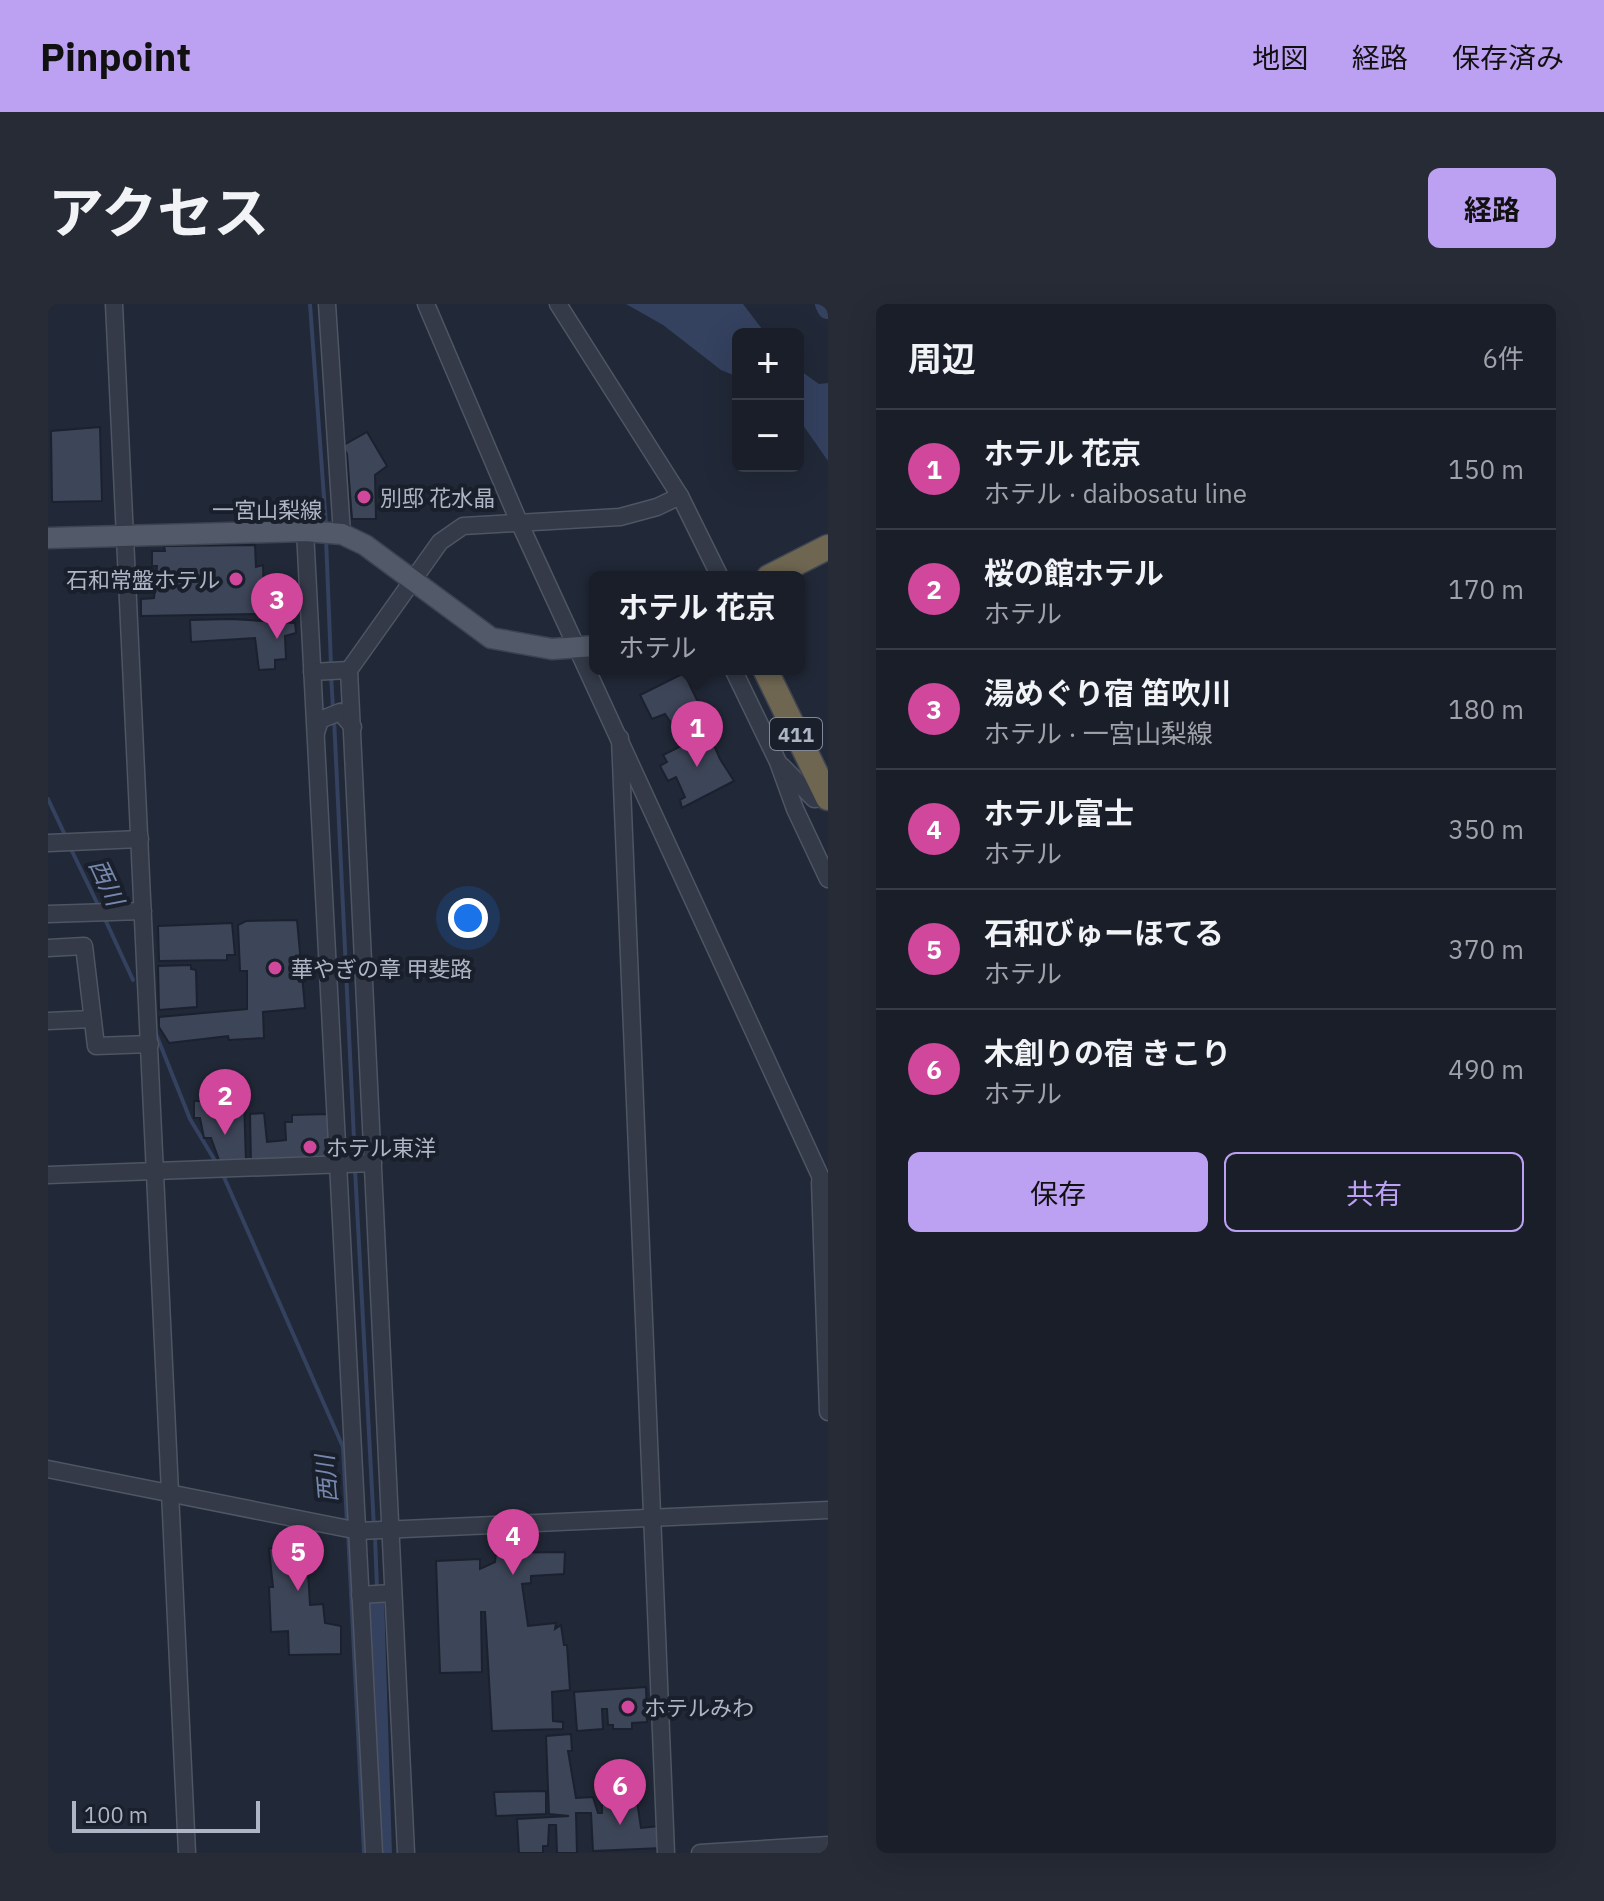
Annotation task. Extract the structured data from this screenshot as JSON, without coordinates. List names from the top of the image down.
{
  "streets": {
    "highway": ["411"],
    "main road": ["一宮山梨線"]
  },
  "water": ["西川"],
  "places": [
    "別邸 花水晶",
    "石和常盤ホテル",
    "華やぎの章 甲斐路",
    "ホテル東洋",
    "ホテルみわ"
  ],
  "scale_bar": "100 m",
  "page": {
    "header": "Pinpoint",
    "nav": ["地図", "経路", "保存済み"],
    "title": "アクセス",
    "buttons": [
      "経路",
      ["保存", "共有"]
    ],
    "heading": ["周辺", "6件"],
    "map_buttons": ["+", "−"],
    "list": [
      {
        "mark": "1",
        "name": "ホテル 花京",
        "note": "ホテル · daibosatu line",
        "value": "150 m"
      },
      {
        "mark": "2",
        "name": "桜の館ホテル",
        "note": "ホテル",
        "value": "170 m"
      },
      {
        "mark": "3",
        "name": "湯めぐり宿 笛吹川",
        "note": "ホテル · 一宮山梨線",
        "value": "180 m"
      },
      {
        "mark": "4",
        "name": "ホテル富士",
        "note": "ホテル",
        "value": "350 m"
      },
      {
        "mark": "5",
        "name": "石和びゅーほてる",
        "note": "ホテル",
        "value": "370 m"
      },
      {
        "mark": "6",
        "name": "木創りの宿 きこり",
        "note": "ホテル",
        "value": "490 m"
      }
    ],
    "popup": ["ホテル 花京", "ホテル"],
    "pins": [
      "3",
      "1",
      "2",
      "4",
      "5",
      "6"
    ],
    "scale": "100 m"
  }
}
